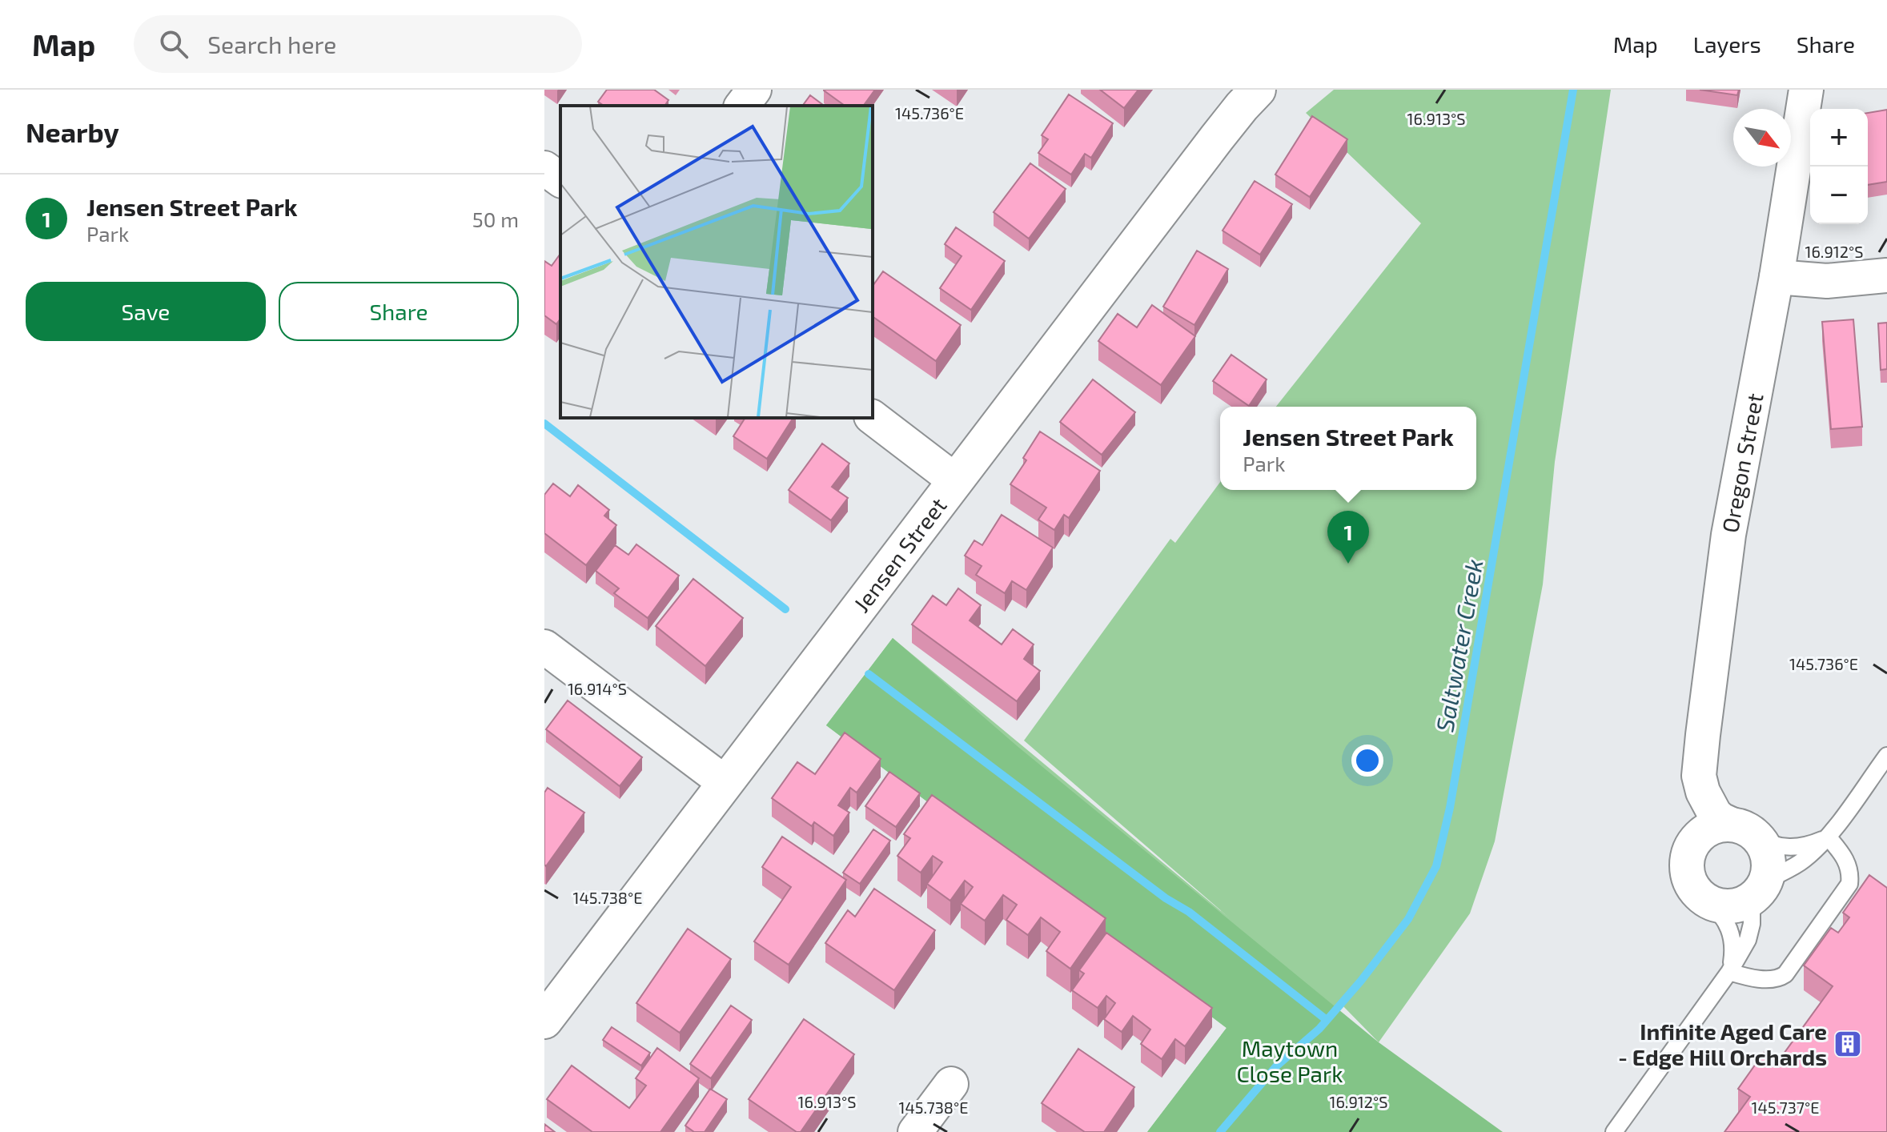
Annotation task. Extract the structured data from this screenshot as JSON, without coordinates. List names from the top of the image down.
{
  "streets": {
    "street": ["Oregon Street", "Jensen Street"]
  },
  "water": ["Saltwater Creek"],
  "parks": ["Maytown Close Park"],
  "places": {
    "building": ["Infinite Aged Care - Edge Hill Orchards"]
  },
  "north": "bottom right",
  "page": {
    "header": "Map",
    "search": "Search here",
    "nav": ["Map", "Layers", "Share"],
    "heading": "Nearby",
    "map_buttons": ["+", "−"],
    "list": [
      {
        "mark": "1",
        "name": "Jensen Street Park",
        "note": "Park",
        "value": "50 m"
      }
    ],
    "buttons": ["Save", "Share"],
    "popup": ["Jensen Street Park", "Park"],
    "pins": "1"
  },
  "coordinates": [
    "145.736°E",
    "16.913°S",
    "16.912°S",
    "16.914°S",
    "145.738°E",
    "145.737°E"
  ]
}
